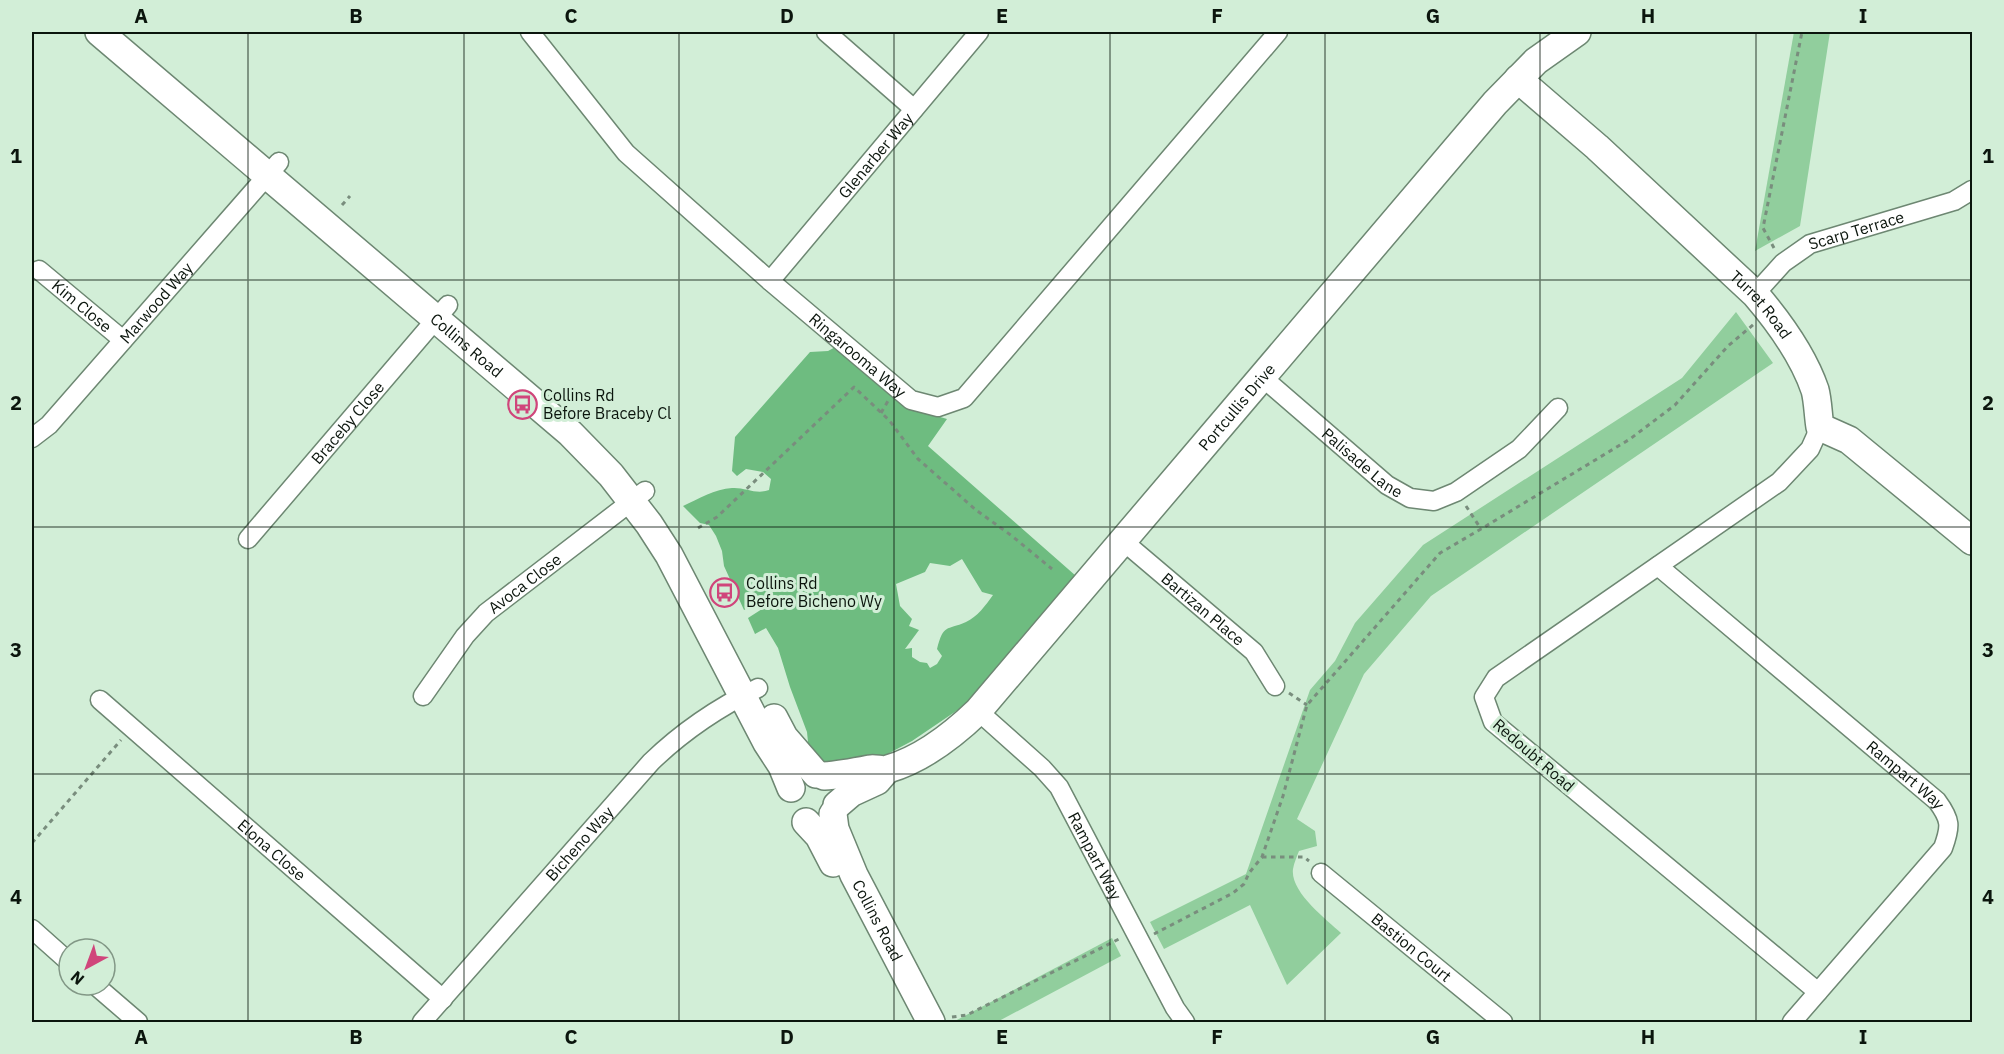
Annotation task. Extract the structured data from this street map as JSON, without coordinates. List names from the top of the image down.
{
  "streets": {
    "main road": ["Turret Road", "Collins Road", "Portcullis Drive"],
    "street": [
      "Glenarber Way",
      "Scarp Terrace",
      "Marwood Way",
      "Kim Close",
      "Ringarooma Way",
      "Braceby Close",
      "Palisade Lane",
      "Avoca Close",
      "Bartizan Place",
      "Redoubt Road",
      "Rampart Way",
      "Bicheno Way",
      "Elona Close",
      "Bastion Court"
    ]
  },
  "crossings": [
    ["Glenarber Way", "Ringarooma Way"],
    ["Scarp Terrace", "Turret Road"],
    ["Marwood Way", "Kim Close"],
    ["Marwood Way", "Collins Road"],
    ["Turret Road", "Portcullis Drive"],
    ["Turret Road", "Redoubt Road"],
    ["Collins Road", "Portcullis Drive"],
    ["Collins Road", "Braceby Close"],
    ["Collins Road", "Avoca Close"],
    ["Collins Road", "Bicheno Way"],
    ["Portcullis Drive", "Palisade Lane"],
    ["Portcullis Drive", "Bartizan Place"],
    ["Portcullis Drive", "Rampart Way"],
    ["Redoubt Road", "Rampart Way"],
    ["Bicheno Way", "Elona Close"]
  ],
  "places": {
    "bus stop": ["Collins Rd Before Braceby Cl", "Collins Rd Before Bicheno Wy"]
  },
  "north": "bottom left",
  "grid": {
    "columns": [
      "A",
      "B",
      "C",
      "D",
      "E",
      "F",
      "G",
      "H",
      "I"
    ],
    "rows": [
      "1",
      "2",
      "3",
      "4"
    ]
  }
}
